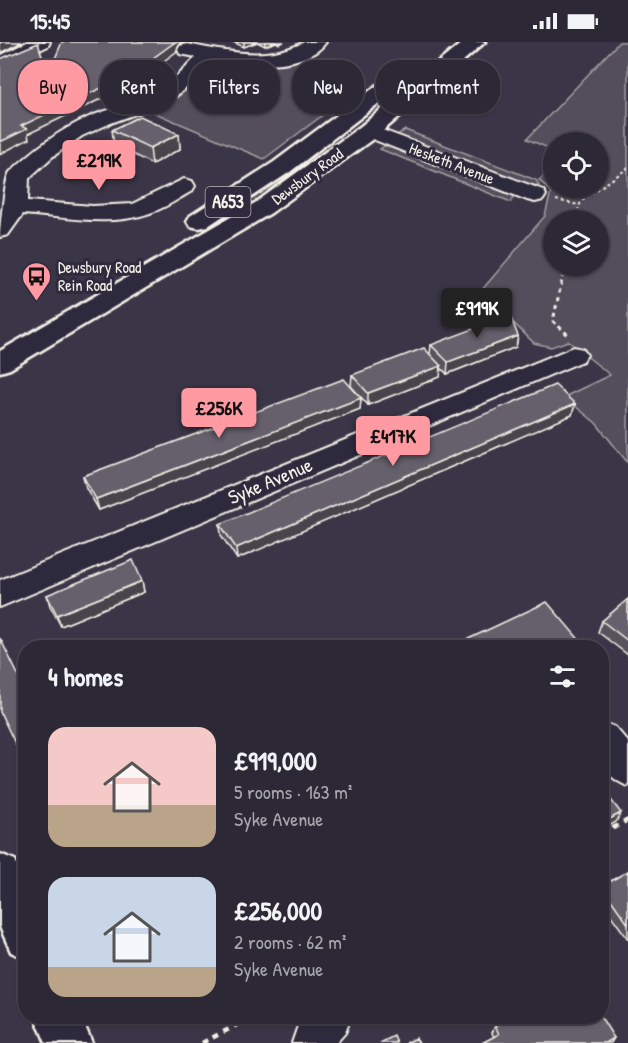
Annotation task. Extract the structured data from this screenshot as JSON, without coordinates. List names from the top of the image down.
{
  "streets": {
    "main road": ["Dewsbury Road", "A653"],
    "street": ["Hesketh Avenue", "Syke Avenue"]
  },
  "crossings": [
    ["Hesketh Avenue", "Dewsbury Road"]
  ],
  "places": {
    "bus stop": ["Dewsbury Road Rein Road"]
  },
  "page": {
    "status": "15:45",
    "chip": [
      "Buy",
      "Rent",
      "Filters",
      "New",
      "Apartment"
    ],
    "price": [
      "£219K",
      "£919K",
      "£256K",
      "£417K"
    ],
    "heading": "4 homes",
    "list": [
      {
        "name": "£919,000",
        "note": "5 rooms · 163 m² · Syke Avenue"
      },
      {
        "name": "£256,000",
        "note": "2 rooms · 62 m² · Syke Avenue"
      }
    ]
  }
}
